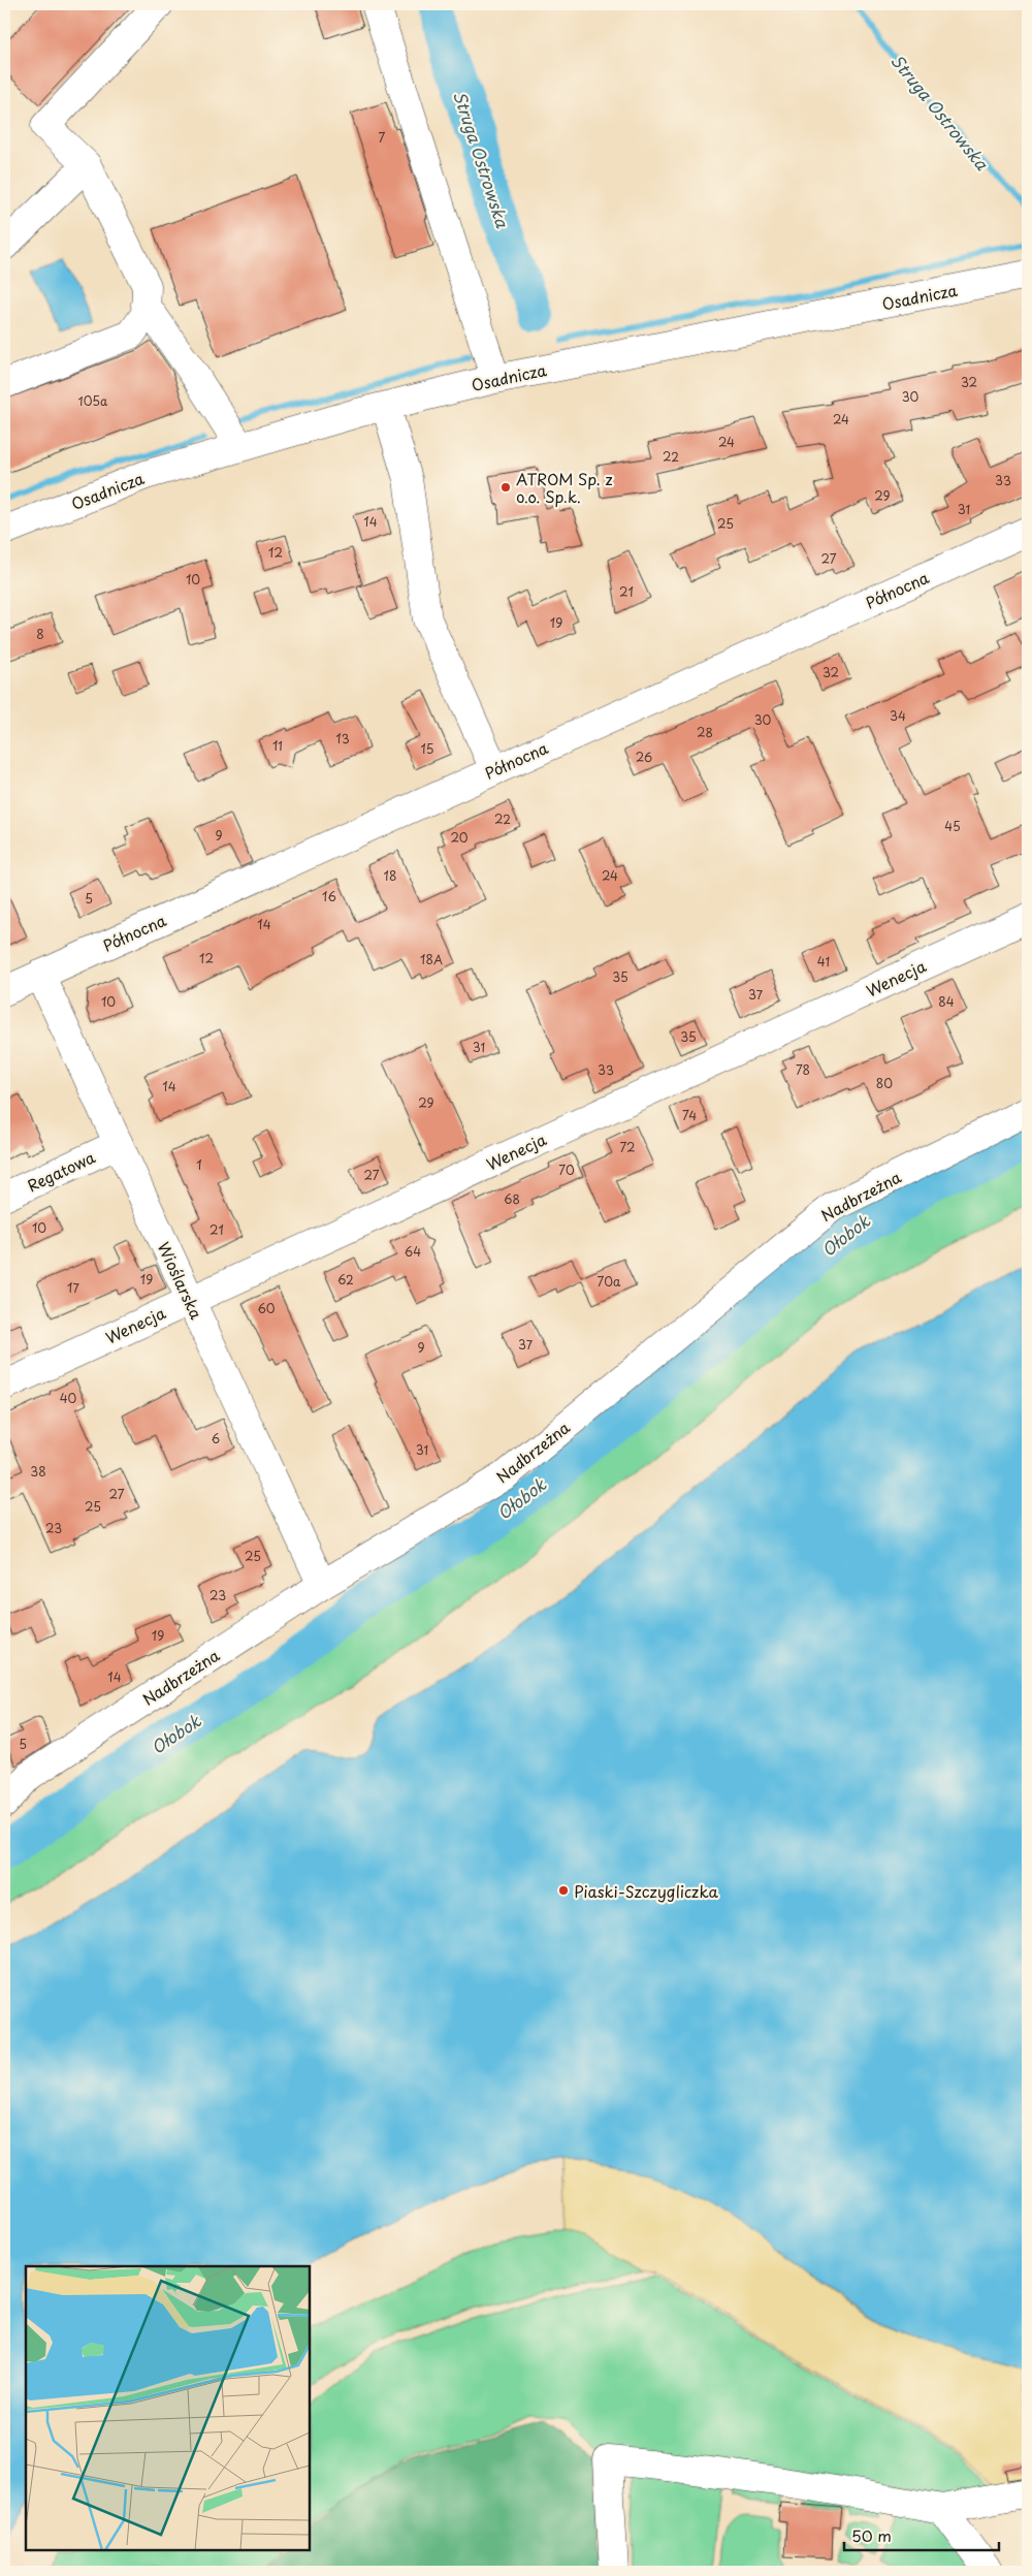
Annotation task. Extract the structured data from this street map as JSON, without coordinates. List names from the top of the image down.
{
  "streets": {
    "street": [
      "Osadnicza",
      "Północna",
      "Wenecja",
      "Regatowa",
      "Nadbrzeżna",
      "Wioślarska"
    ]
  },
  "crossings": [
    ["Północna", "Wioślarska"],
    ["Wenecja", "Wioślarska"],
    ["Regatowa", "Wioślarska"],
    ["Nadbrzeżna", "Wioślarska"]
  ],
  "water": ["Struga Ostrowska", "Ołobok"],
  "places": ["ATROM Sp. z o.o. Sp.k.", "Piaski-Szczygliczka"],
  "house_numbers": [
    "7",
    "32",
    "30",
    "105a",
    "24",
    "24",
    "22",
    "33",
    "29",
    "31",
    "14",
    "25",
    "12",
    "27",
    "10",
    "21",
    "19",
    "8",
    "32",
    "34",
    "30",
    "28",
    "13",
    "11",
    "15",
    "26",
    "22",
    "45",
    "9",
    "20",
    "18",
    "24",
    "16",
    "5",
    "14",
    "12",
    "18A",
    "41",
    "35",
    "37",
    "10",
    "84",
    "35",
    "31",
    "33",
    "78",
    "80",
    "14",
    "29",
    "74",
    "72",
    "1",
    "70",
    "27",
    "68",
    "10",
    "21",
    "64",
    "19",
    "62",
    "70a",
    "17",
    "60",
    "37",
    "9",
    "40",
    "6",
    "31",
    "38",
    "27",
    "25",
    "23",
    "25",
    "23",
    "19",
    "14",
    "5"
  ],
  "scale_bar": "50 m"
}
